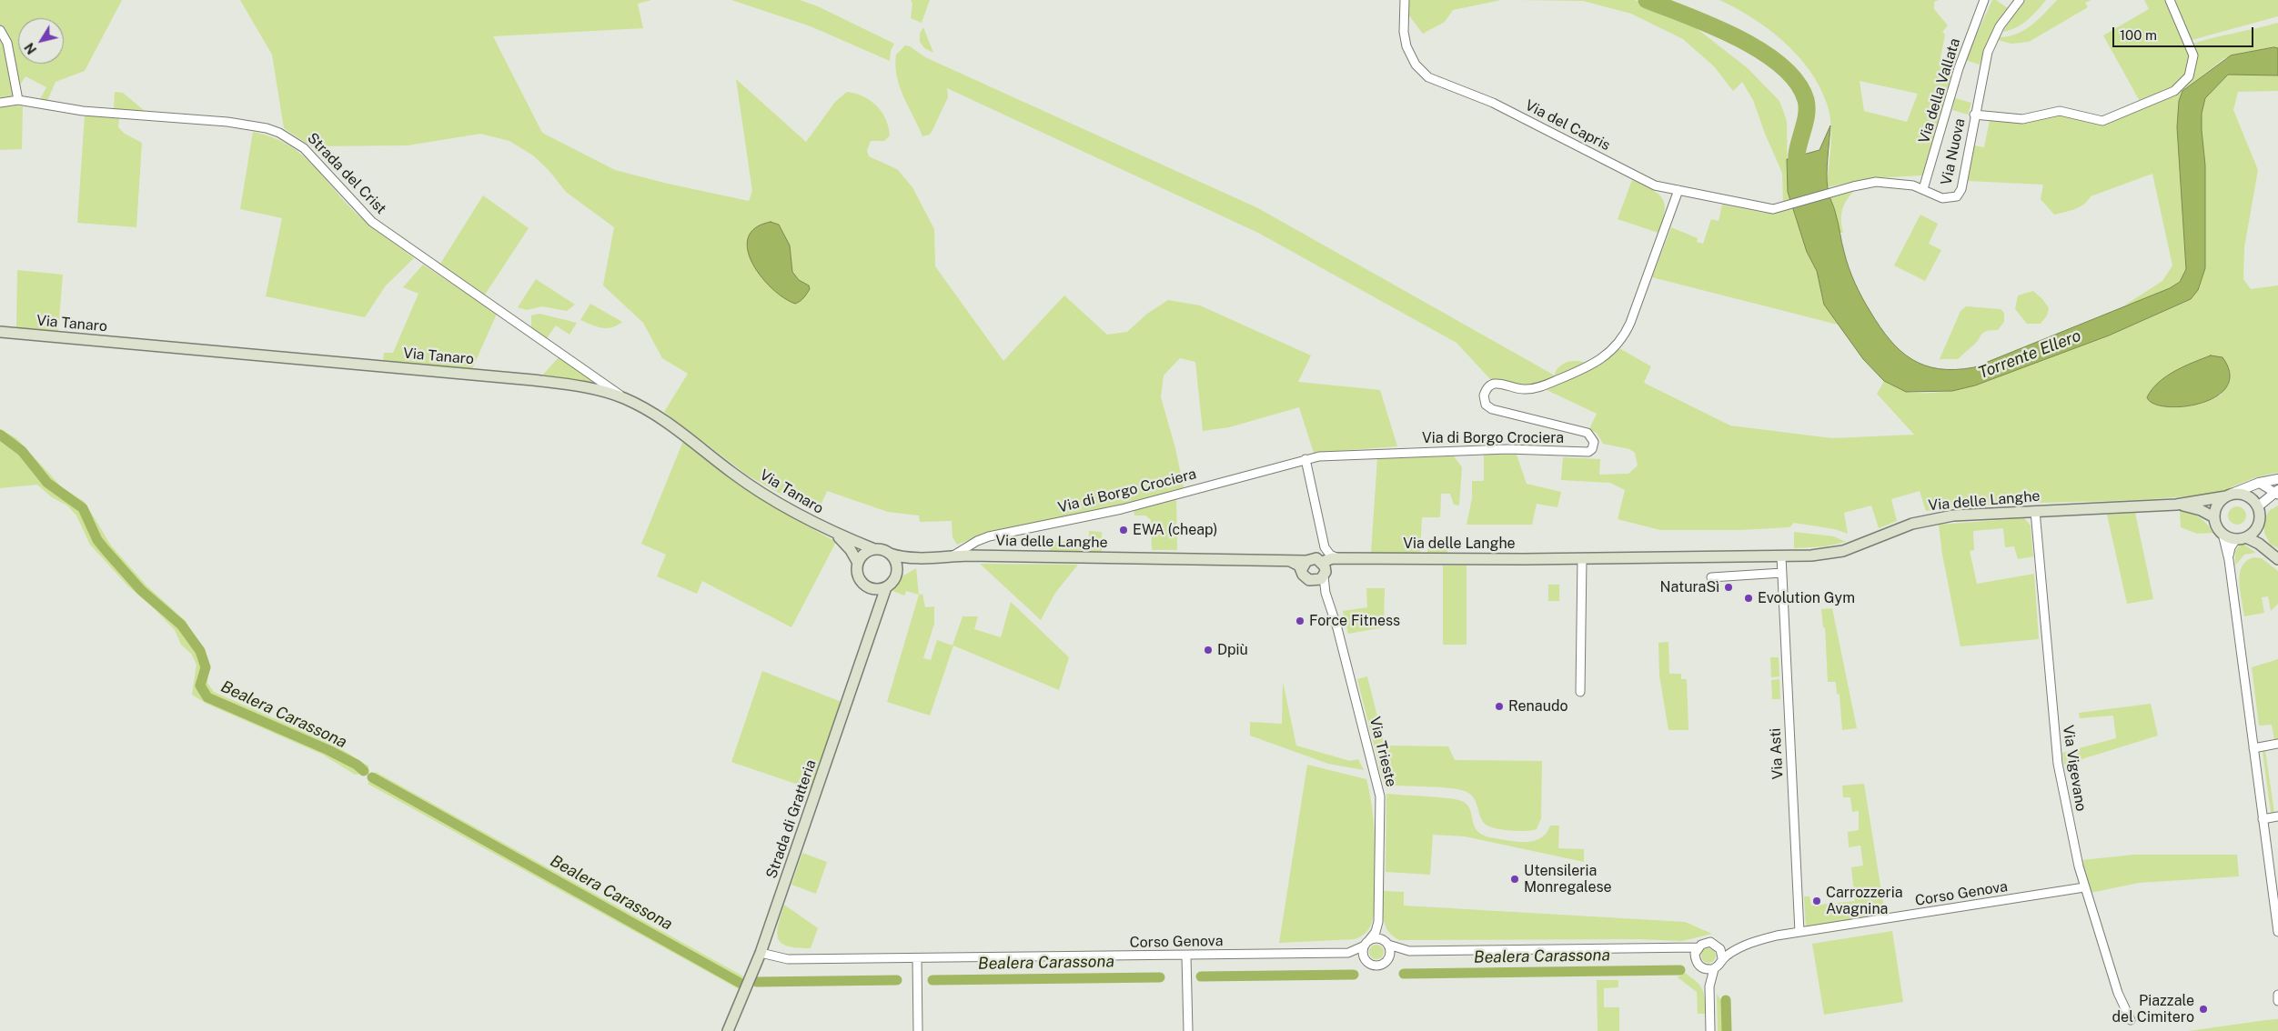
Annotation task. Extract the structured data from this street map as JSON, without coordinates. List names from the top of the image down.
{
  "streets": {
    "main road": ["Via Tanaro", "Via delle Langhe", "Strada di Gratteria"],
    "street": [
      "Via della Vallata",
      "Via del Capris",
      "Via Nuova",
      "Strada del Crist",
      "Via di Borgo Crociera",
      "Via Trieste",
      "Via Asti",
      "Via Vigevano",
      "Corso Genova"
    ]
  },
  "crossings": [
    ["Via della Vallata", "Via Nuova"],
    ["Via del Capris", "Via Nuova"],
    ["Via del Capris", "Via di Borgo Crociera"],
    ["Via Nuova", "Via di Borgo Crociera"],
    ["Strada del Crist", "Via Tanaro"],
    ["Via Tanaro", "Via delle Langhe"],
    ["Via Tanaro", "Strada di Gratteria"],
    ["Via di Borgo Crociera", "Via delle Langhe"],
    ["Via delle Langhe", "Via Trieste"],
    ["Via delle Langhe", "Via Asti"],
    ["Via delle Langhe", "Via Vigevano"],
    ["Via delle Langhe", "Strada di Gratteria"],
    ["Via Trieste", "Corso Genova"],
    ["Via Asti", "Corso Genova"],
    ["Via Vigevano", "Corso Genova"],
    ["Strada di Gratteria", "Corso Genova"]
  ],
  "water": ["Torrente Ellero", "Bealera Carassona"],
  "places": [
    "EWA (cheap)",
    "NaturaSì",
    "Evolution Gym",
    "Force Fitness",
    "Dpiù",
    "Renaudo",
    "Utensileria Monregalese",
    "Carrozzeria Avagnina",
    "Piazzale del Cimitero"
  ],
  "scale_bar": "100 m",
  "north": "bottom left"
}
